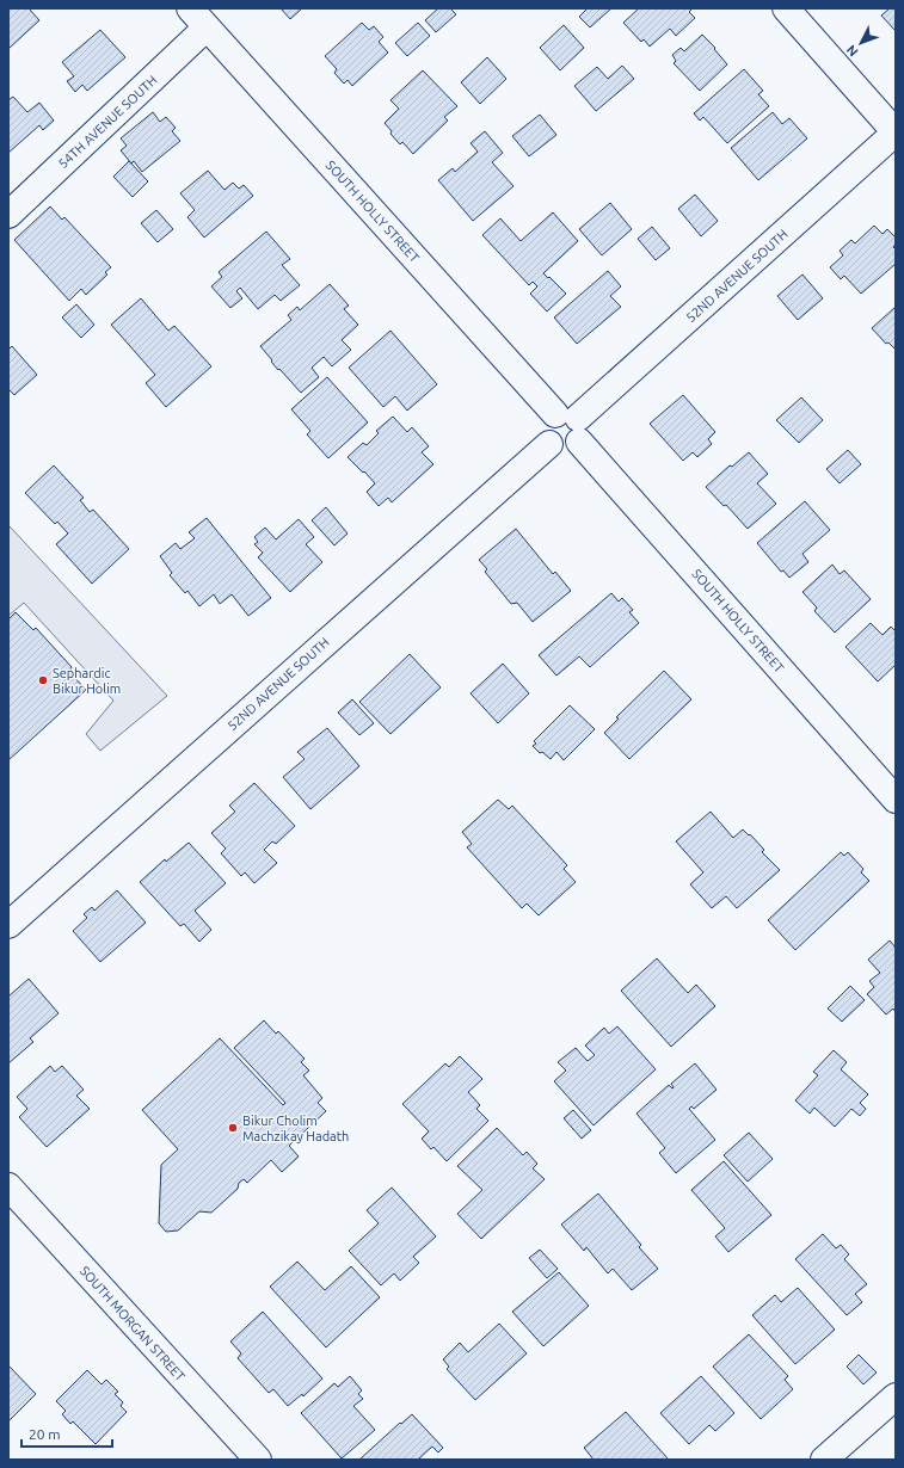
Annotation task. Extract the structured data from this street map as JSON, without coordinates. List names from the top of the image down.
{
  "streets": {
    "street": [
      "54TH AVENUE SOUTH",
      "SOUTH HOLLY STREET",
      "52ND AVENUE SOUTH",
      "SOUTH MORGAN STREET"
    ]
  },
  "crossings": [
    ["54TH AVENUE SOUTH", "SOUTH HOLLY STREET"],
    ["SOUTH HOLLY STREET", "52ND AVENUE SOUTH"]
  ],
  "places": ["Sephardic Bikur Holim", "Bikur Cholim Machzikay Hadath"],
  "scale_bar": "20 m",
  "north": "bottom left"
}
